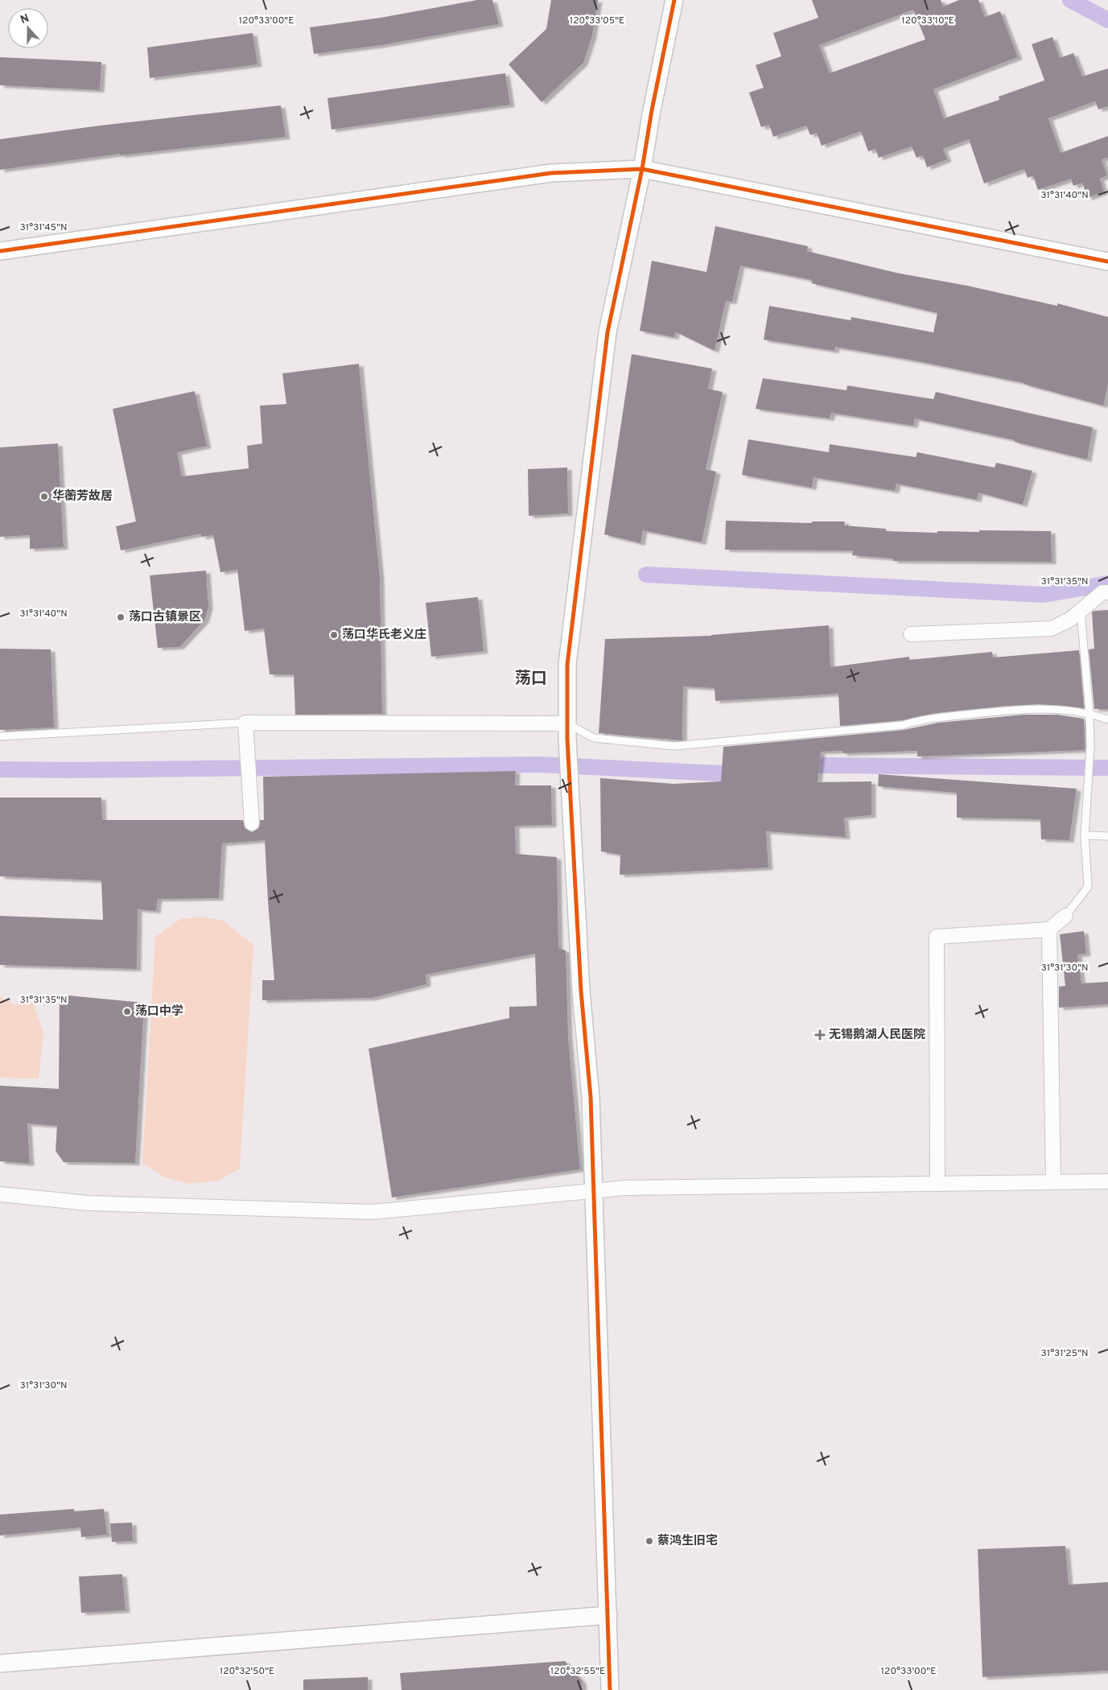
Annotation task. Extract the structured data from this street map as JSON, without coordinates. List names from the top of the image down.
{
  "districts": ["荡口"],
  "places": {
    "other": [
      "华蘅芳故居",
      "荡口古镇景区",
      "荡口华氏老义庄",
      "荡口中学",
      "蔡鸿生旧宅"
    ],
    "health": ["无锡鹅湖人民医院"]
  },
  "north": "top",
  "coordinates": [
    "120°33'00\"E",
    "120°33'05\"E",
    "120°33'10\"E",
    "31°31'40\"N",
    "31°31'45\"N",
    "31°31'35\"N",
    "31°31'30\"N",
    "31°31'25\"N",
    "120°32'50\"E",
    "120°32'55\"E"
  ]
}
